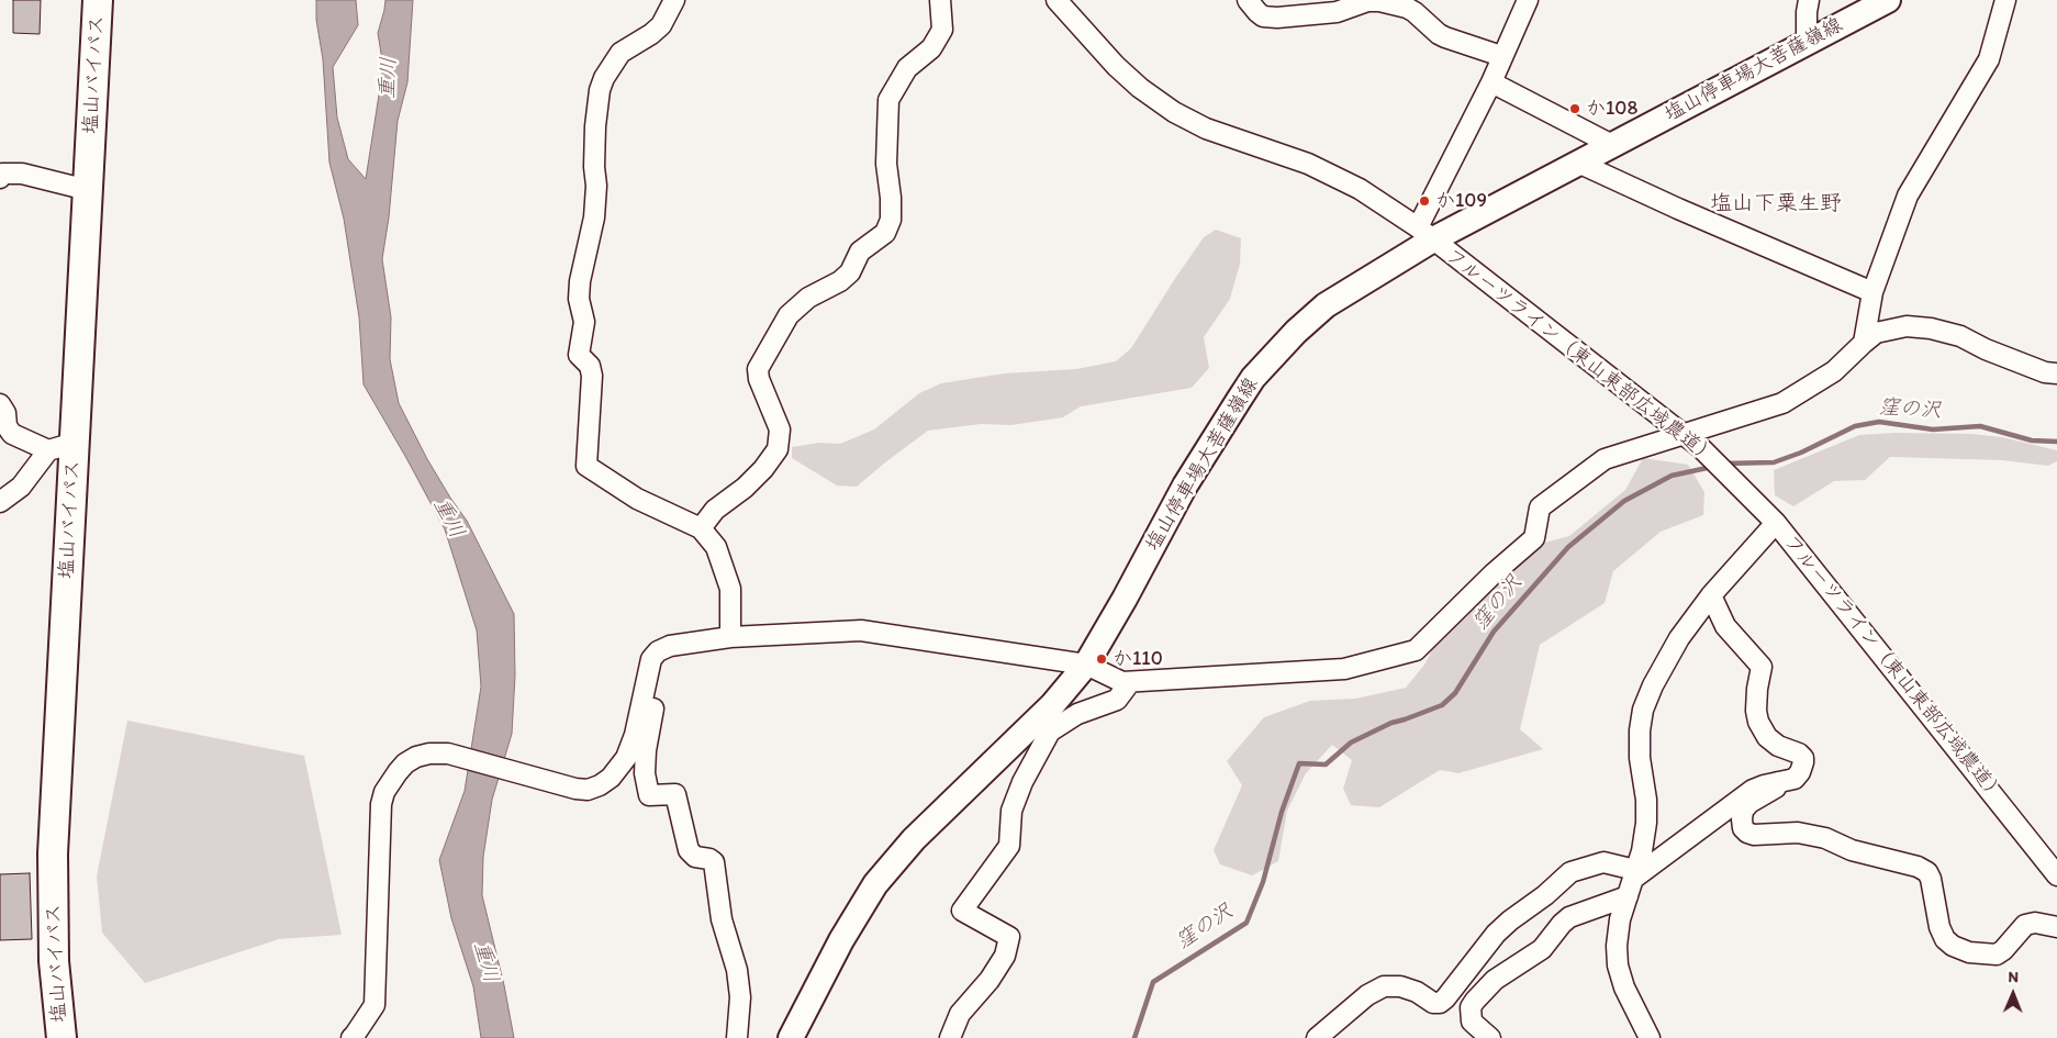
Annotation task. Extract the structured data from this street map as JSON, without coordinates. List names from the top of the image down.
{
  "streets": {
    "highway": ["塩山バイパス"],
    "main road": ["塩山停車場大菩薩嶺線"],
    "street": ["フルーツライン（東山東部広域農道）"]
  },
  "crossings": [
    ["塩山停車場大菩薩嶺線", "フルーツライン（東山東部広域農道）"]
  ],
  "districts": ["塩山下粟生野"],
  "water": ["重川", "窪の沢"],
  "places": ["か108", "か109", "か110"],
  "north": "top"
}
